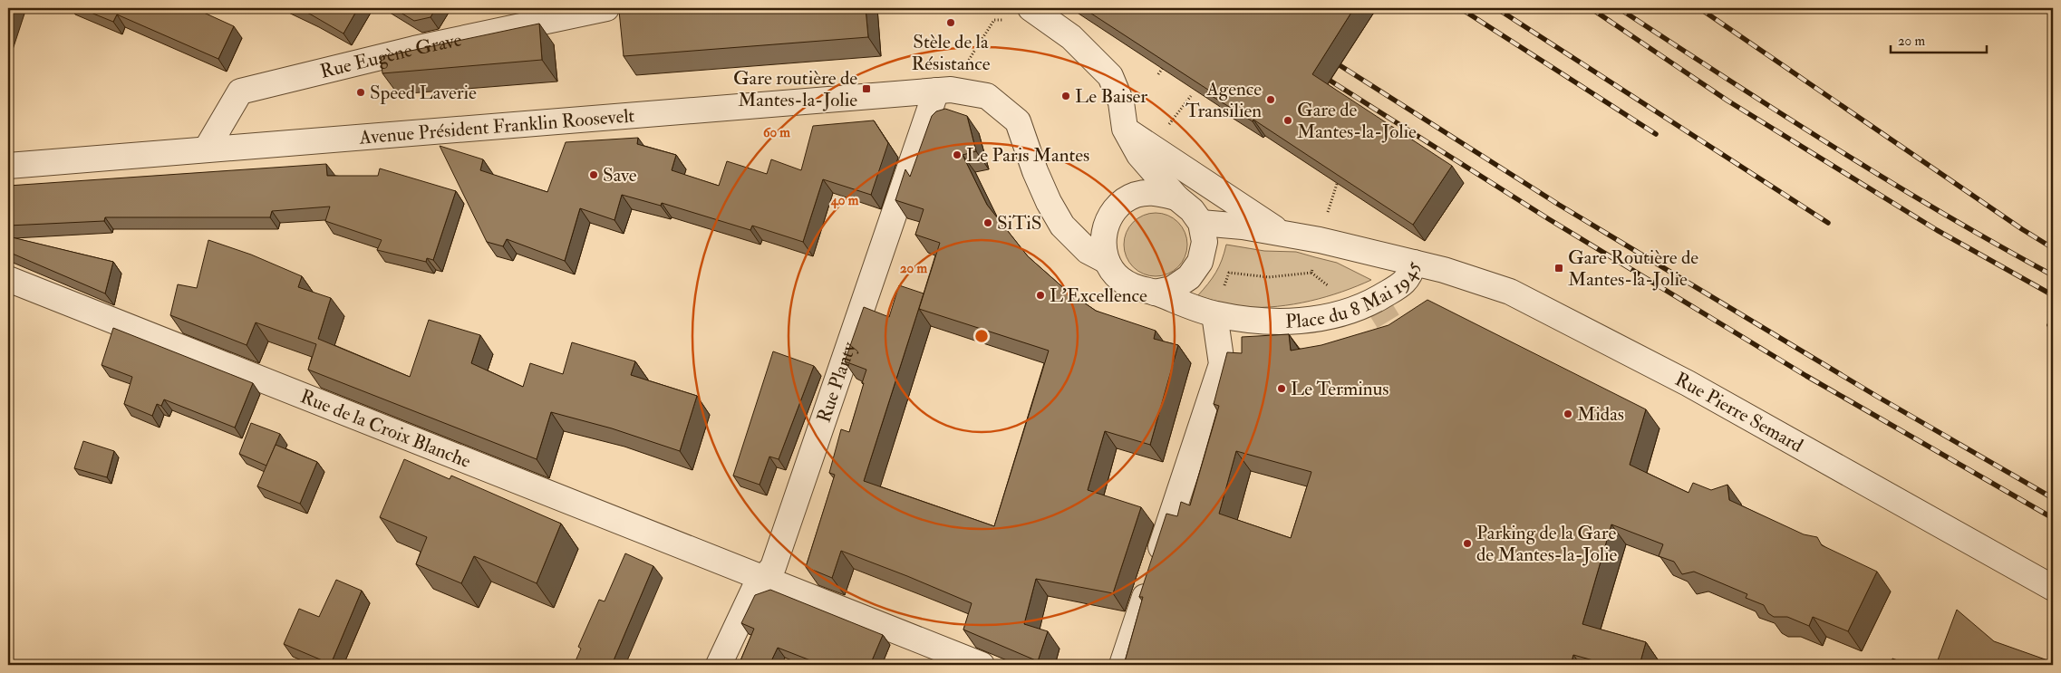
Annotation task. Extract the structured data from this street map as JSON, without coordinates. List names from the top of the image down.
{
  "streets": {
    "street": [
      "Rue Eugène Grave",
      "Avenue Président Franklin Roosevelt",
      "Place du 8 Mai 1945",
      "Rue Planty",
      "Rue Pierre Semard",
      "Rue de la Croix Blanche"
    ]
  },
  "crossings": [
    ["Rue Eugène Grave", "Avenue Président Franklin Roosevelt"],
    ["Avenue Président Franklin Roosevelt", "Place du 8 Mai 1945"],
    ["Avenue Président Franklin Roosevelt", "Rue Planty"],
    ["Place du 8 Mai 1945", "Rue Pierre Semard"],
    ["Rue Planty", "Rue de la Croix Blanche"]
  ],
  "places": {
    "other": [
      "Stèle de la Résistance",
      "Speed Laverie",
      "Le Baiser",
      "Agence Transilien",
      "Gare de Mantes-la-Jolie",
      "Le Paris Mantes",
      "Save",
      "SiTiS",
      "L'Excellence",
      "Le Terminus",
      "Midas",
      "Parking de la Gare de Mantes-la-Jolie"
    ],
    "transit": ["Gare routière de Mantes-la-Jolie", "Gare Routière de Mantes-la-Jolie"]
  },
  "scale_bar": "20 m",
  "rings": ["60 m", "40 m", "20 m"]
}
